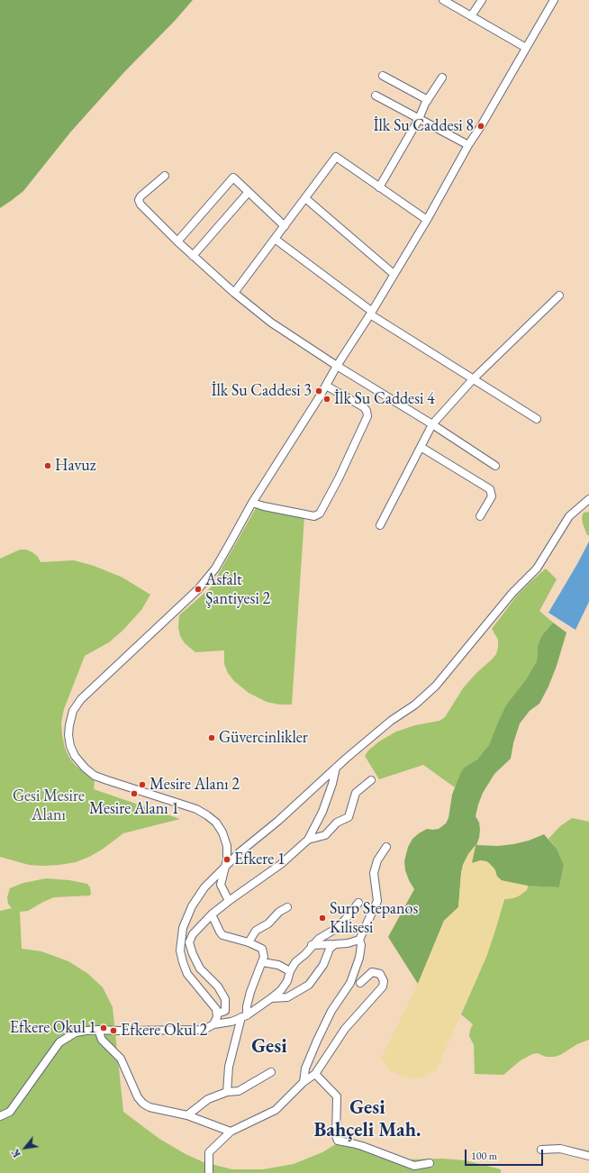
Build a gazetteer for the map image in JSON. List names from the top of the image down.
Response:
{
  "districts": ["Gesi", "Gesi Bahçeli Mah."],
  "parks": ["Gesi Mesire Alanı"],
  "places": [
    "İlk Su Caddesi 8",
    "İlk Su Caddesi 3",
    "İlk Su Caddesi 4",
    "Havuz",
    "Asfalt Şantiyesi 2",
    "Güvercinlikler",
    "Mesire Alanı 2",
    "Mesire Alanı 1",
    "Efkere 1",
    "Surp Stepanos Kilisesi",
    "Efkere Okul 1",
    "Efkere Okul 2"
  ],
  "scale_bar": "100 m",
  "north": "bottom left"
}
